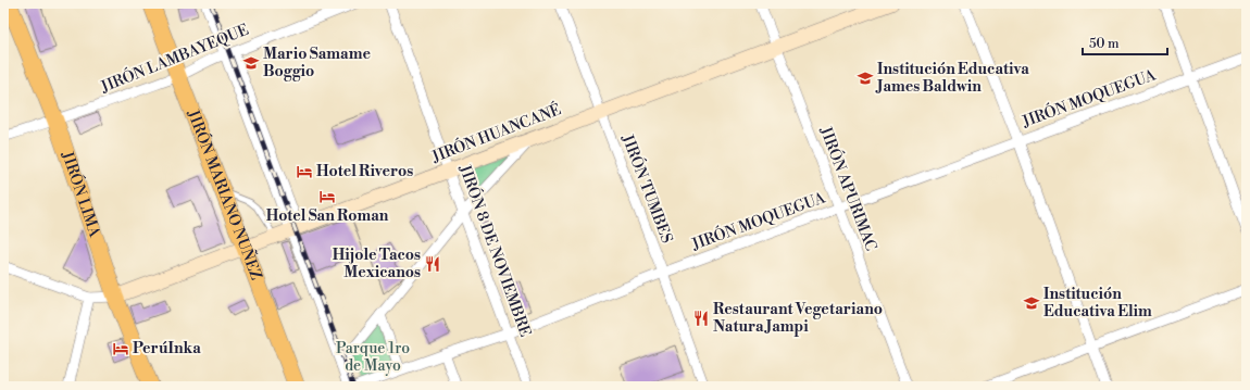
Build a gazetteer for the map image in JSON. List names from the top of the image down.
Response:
{
  "streets": {
    "main road": ["JIRÓN LIMA", "JIRÓN MARIANO NUÑEZ"],
    "street": [
      "JIRÓN LAMBAYEQUE",
      "JIRÓN MOQUEGUA",
      "JIRÓN HUANCANÉ",
      "JIRÓN TUMBES",
      "JIRÓN APURIMAC",
      "JIRÓN 8 DE NOVIEMBRE"
    ]
  },
  "crossings": [
    ["JIRÓN LAMBAYEQUE", "JIRÓN LIMA"],
    ["JIRÓN LAMBAYEQUE", "JIRÓN MARIANO NUÑEZ"],
    ["JIRÓN MOQUEGUA", "JIRÓN TUMBES"],
    ["JIRÓN MOQUEGUA", "JIRÓN APURIMAC"],
    ["JIRÓN MOQUEGUA", "JIRÓN 8 DE NOVIEMBRE"],
    ["JIRÓN HUANCANÉ", "JIRÓN TUMBES"],
    ["JIRÓN HUANCANÉ", "JIRÓN APURIMAC"],
    ["JIRÓN HUANCANÉ", "JIRÓN LIMA"],
    ["JIRÓN HUANCANÉ", "JIRÓN MARIANO NUÑEZ"],
    ["JIRÓN HUANCANÉ", "JIRÓN 8 DE NOVIEMBRE"]
  ],
  "parks": ["Parque 1ro de Mayo"],
  "places": {
    "school or university": ["Mario Samame Boggio", "Institución Educativa James Baldwin", "Institución Educativa Elim"],
    "hotel": ["Hotel Riveros", "Hotel San Roman", "PerúInka"],
    "restaurant": ["Hijole Tacos Mexicanos", "Restaurant Vegetariano Natura Jampi"]
  },
  "scale_bar": "50 m"
}
